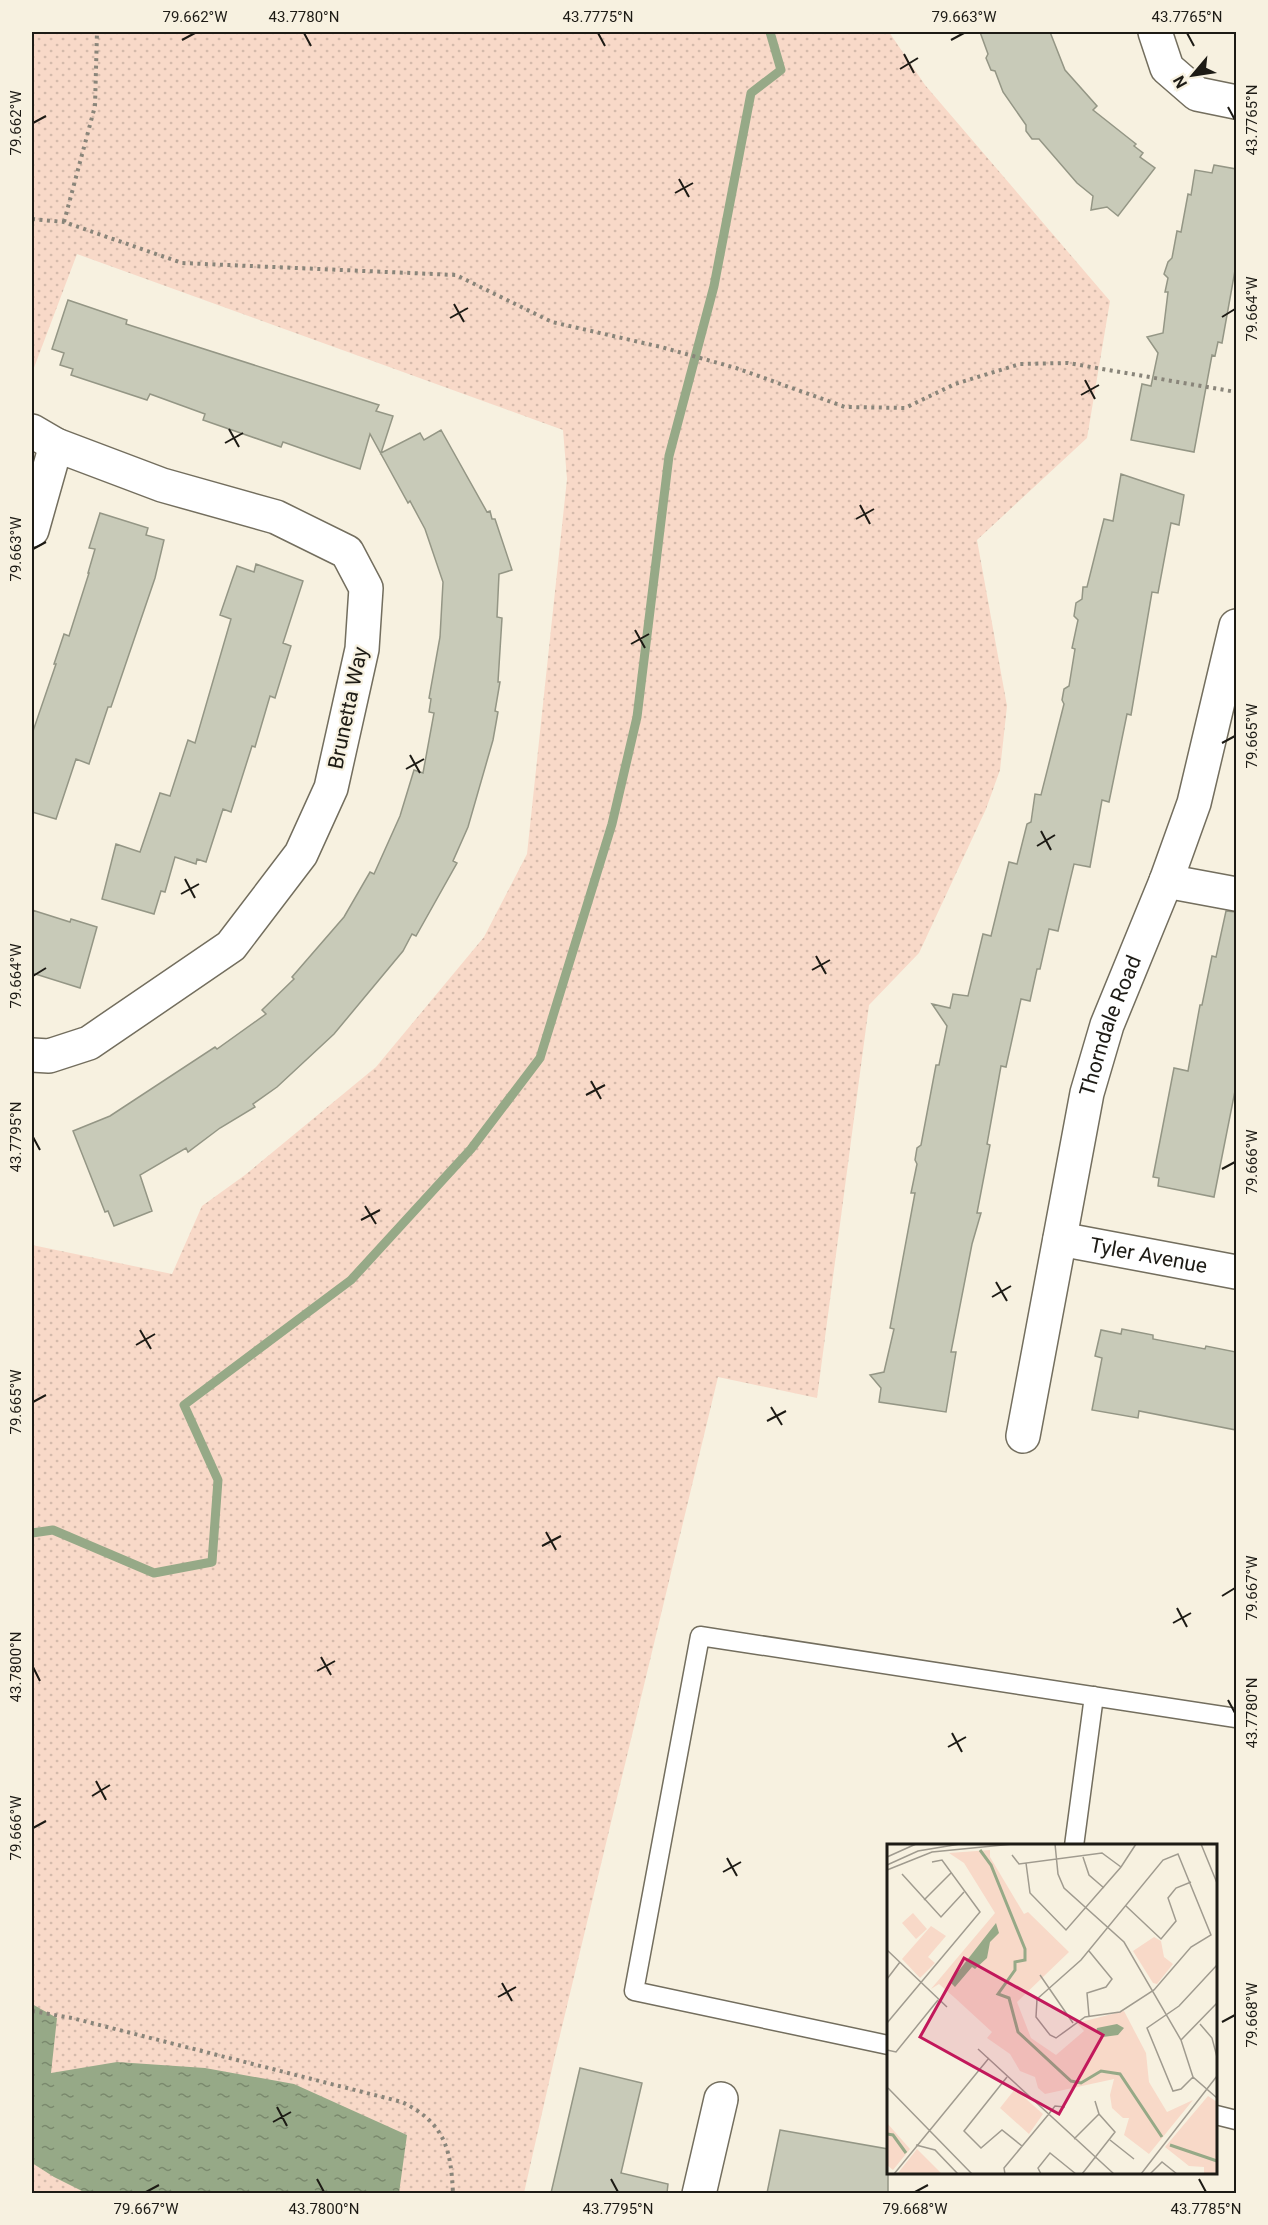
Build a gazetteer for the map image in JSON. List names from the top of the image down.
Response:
{
  "streets": {
    "street": ["Brunetta Way", "Thorndale Road", "Tyler Avenue"]
  },
  "crossings": [
    ["Thorndale Road", "Tyler Avenue"]
  ],
  "north": "bottom left",
  "coordinates": [
    "79.662°W",
    "43.7780°N",
    "43.7775°N",
    "79.663°W",
    "43.7765°N",
    "79.664°W",
    "79.665°W",
    "43.7795°N",
    "79.666°W",
    "79.667°W",
    "43.7800°N",
    "79.668°W",
    "43.7785°N"
  ]
}
